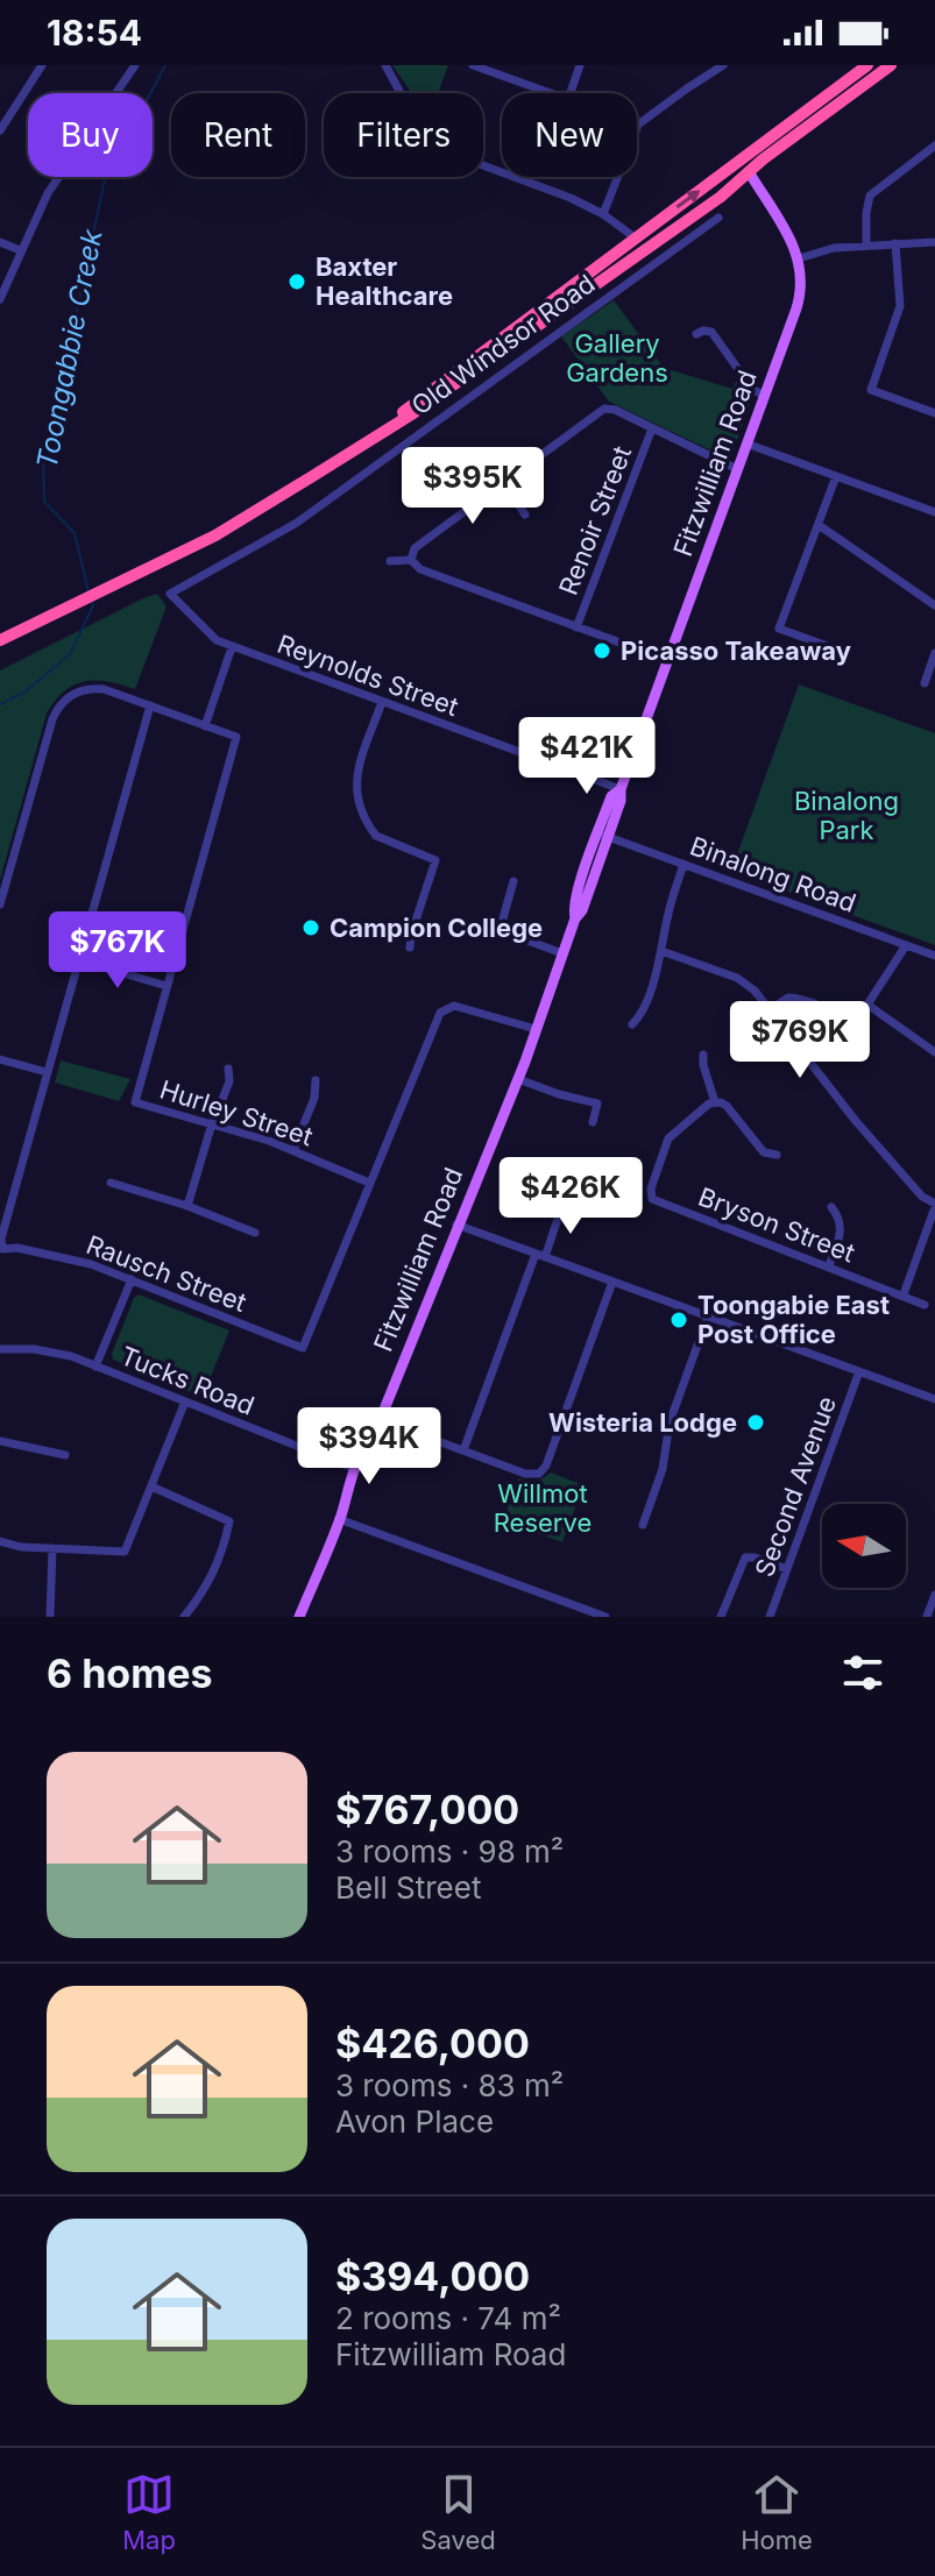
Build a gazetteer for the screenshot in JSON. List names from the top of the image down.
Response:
{
  "streets": {
    "highway": ["Old Windsor Road", "Fitzwilliam Road"],
    "street": [
      "Renoir Street",
      "Reynolds Street",
      "Binalong Road",
      "Hurley Street",
      "Bryson Street",
      "Rausch Street",
      "Tucks Road",
      "Second Avenue"
    ]
  },
  "crossings": [
    ["Old Windsor Road", "Fitzwilliam Road"],
    ["Old Windsor Road", "Reynolds Street"],
    ["Fitzwilliam Road", "Reynolds Street"],
    ["Fitzwilliam Road", "Binalong Road"],
    ["Fitzwilliam Road", "Rausch Street"],
    ["Fitzwilliam Road", "Tucks Road"],
    ["Hurley Street", "Rausch Street"]
  ],
  "water": ["Toongabbie Creek"],
  "parks": ["Gallery Gardens", "Binalong Park", "Willmot Reserve"],
  "places": [
    "Baxter Healthcare",
    "Picasso Takeaway",
    "Campion College",
    "Toongabie East Post Office",
    "Wisteria Lodge"
  ],
  "north": "left",
  "page": {
    "status": "18:54",
    "chip": [
      "Buy",
      "Rent",
      "Filters",
      "New"
    ],
    "price": [
      "$395K",
      "$421K",
      "$767K",
      "$769K",
      "$426K",
      "$394K"
    ],
    "heading": "6 homes",
    "list": [
      {
        "name": "$767,000",
        "note": "3 rooms · 98 m² · Bell Street"
      },
      {
        "name": "$426,000",
        "note": "3 rooms · 83 m² · Avon Place"
      },
      {
        "name": "$394,000",
        "note": "2 rooms · 74 m² · Fitzwilliam Road"
      }
    ],
    "tabs": ["Map", "Saved", "Home"]
  }
}
